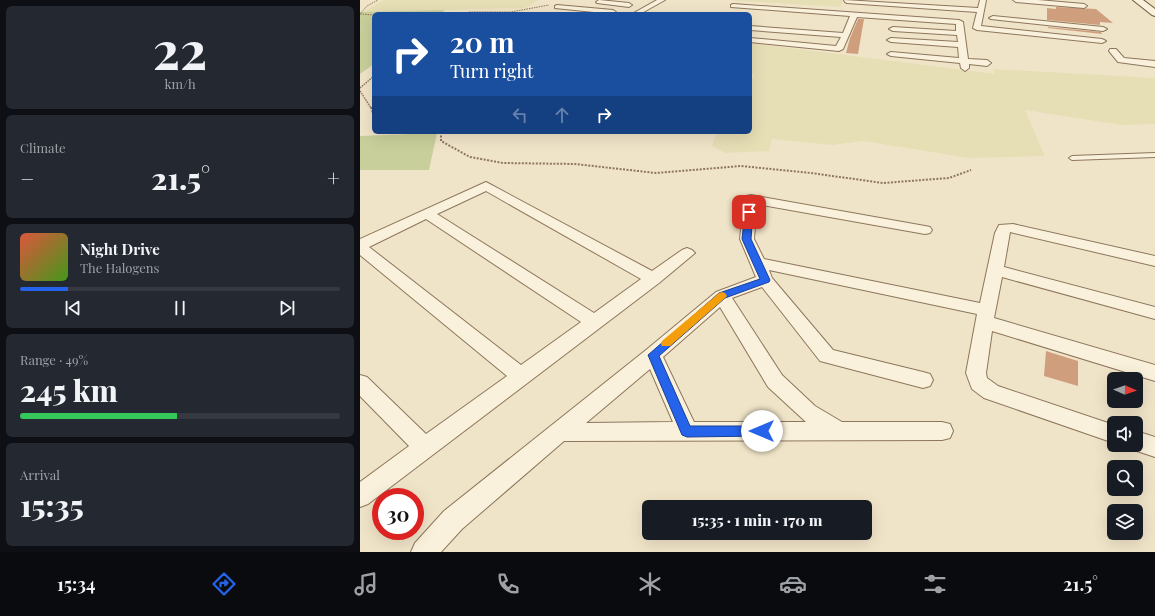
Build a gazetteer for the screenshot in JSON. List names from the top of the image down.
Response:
{
  "north": "right",
  "page": {
    "tile": [
      ["22", "km/h"],
      "Climate",
      ["Range · 49%", "245 km"],
      ["Arrival", "15:35"]
    ],
    "turn": ["20 m", "Turn right"],
    "heat": ["−", "21.5°", "+"],
    "song": ["Night Drive", "The Halogens"],
    "limit": "30",
    "trip": "15:35 · 1 min · 170 m",
    "tabs": ["15:34", "21.5°"]
  }
}
